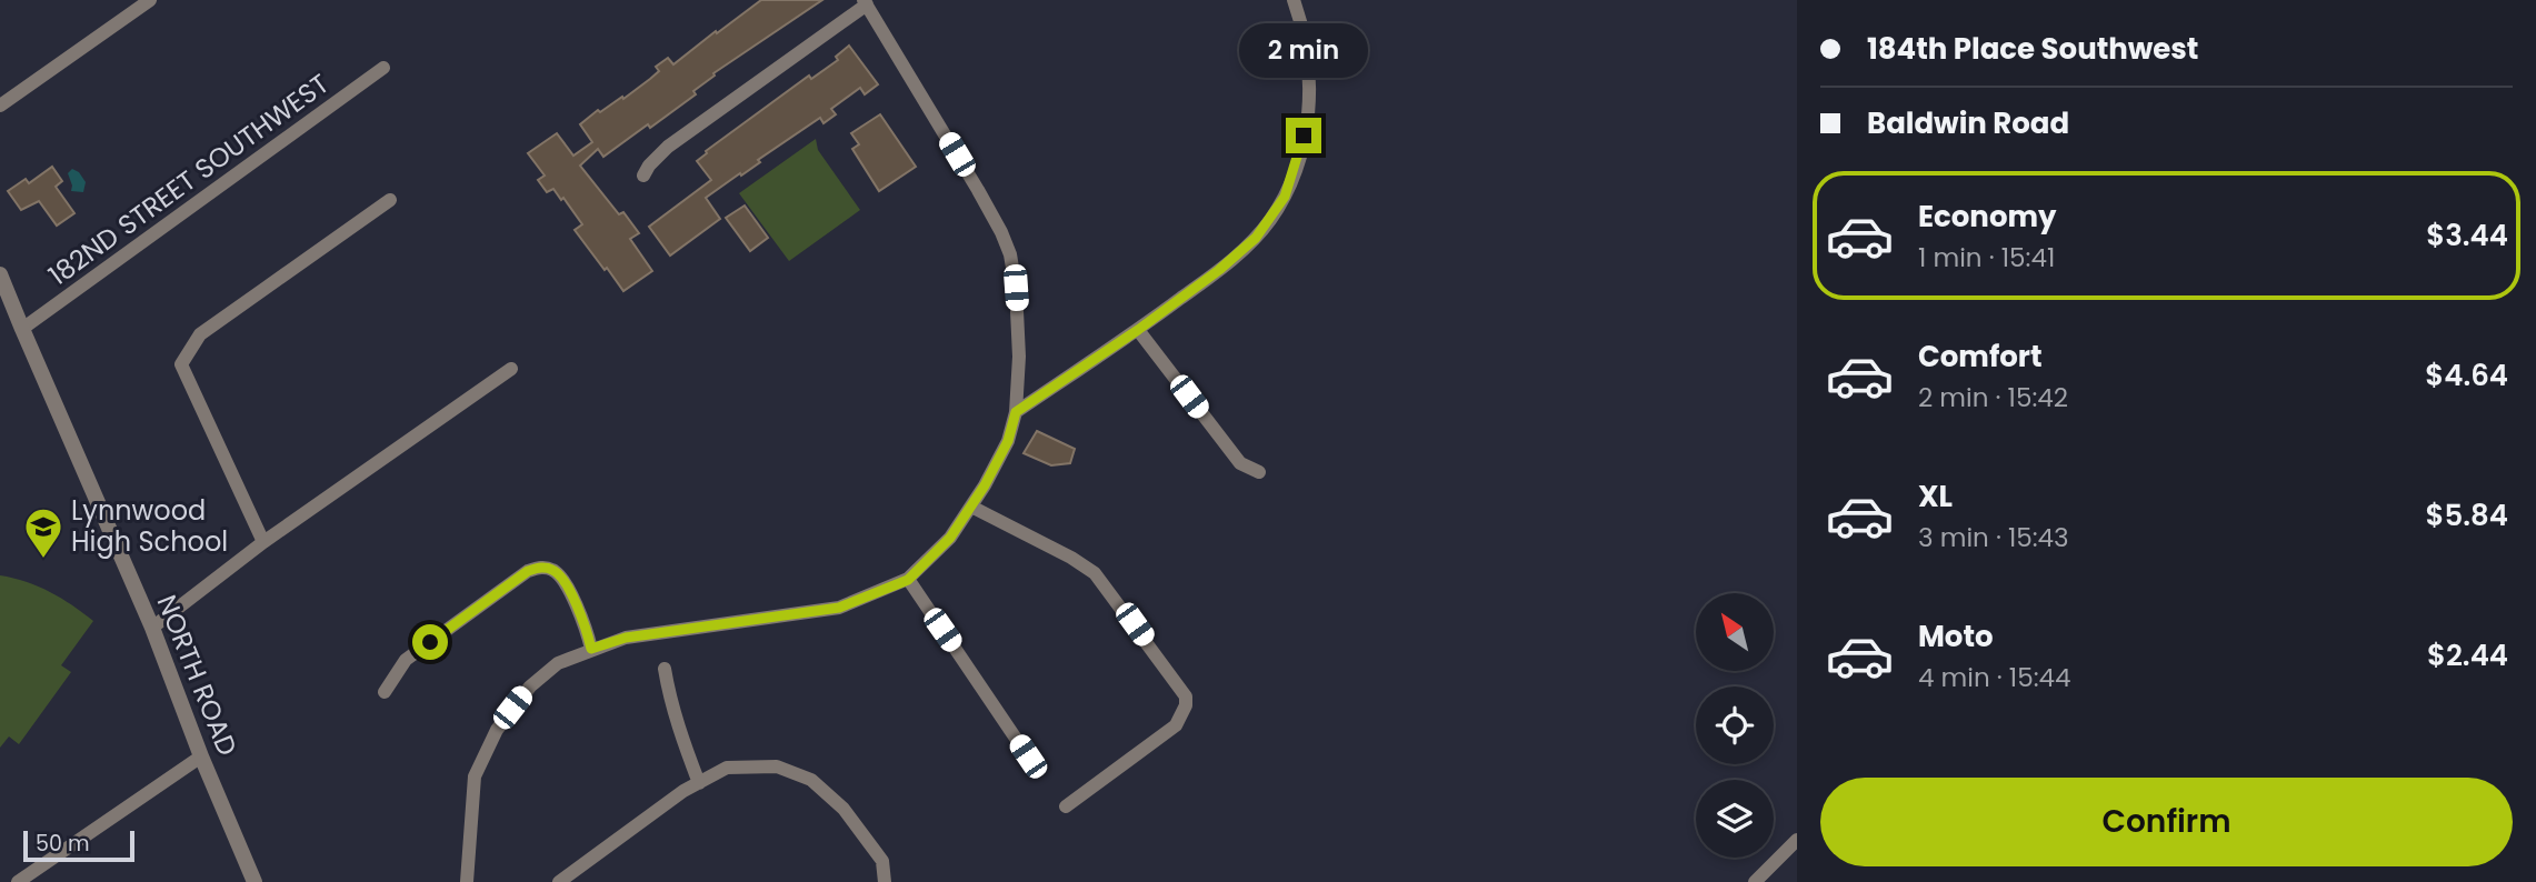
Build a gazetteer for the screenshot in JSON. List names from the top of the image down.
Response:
{
  "streets": {
    "street": ["182ND STREET SOUTHWEST", "NORTH ROAD"]
  },
  "crossings": [
    ["182ND STREET SOUTHWEST", "NORTH ROAD"]
  ],
  "places": {
    "school or university": ["Lynnwood High School"]
  },
  "scale_bar": "50 m",
  "north": "top left",
  "page": {
    "banner": ["184th Place Southwest", "Baldwin Road"],
    "bubble": "2 min",
    "list": [
      {
        "name": "Economy",
        "note": "1 min · 15:41",
        "value": "$3.44"
      },
      {
        "name": "Comfort",
        "note": "2 min · 15:42",
        "value": "$4.64"
      },
      {
        "name": "XL",
        "note": "3 min · 15:43",
        "value": "$5.84"
      },
      {
        "name": "Moto",
        "note": "4 min · 15:44",
        "value": "$2.44"
      }
    ],
    "buttons": "Confirm",
    "scale": "50 m"
  }
}
